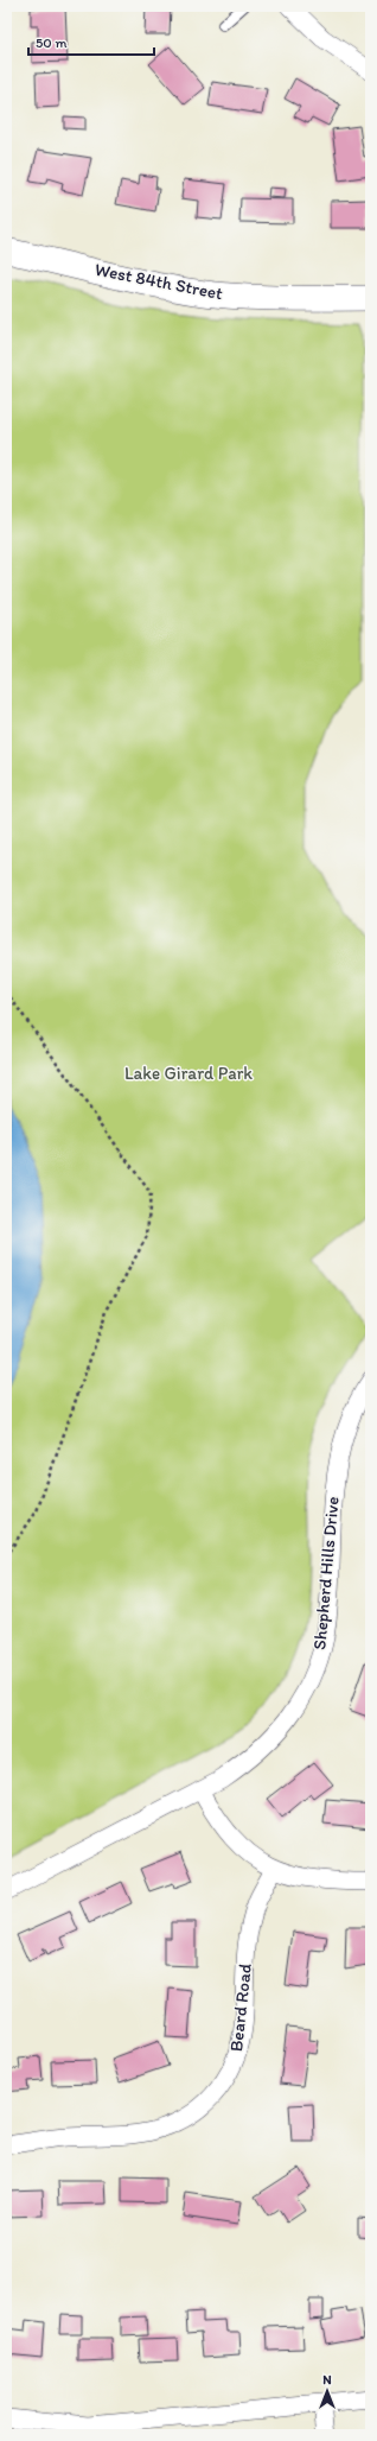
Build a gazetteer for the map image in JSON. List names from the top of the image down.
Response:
{
  "streets": {
    "street": ["West 84th Street", "Shepherd Hills Drive", "Beard Road"]
  },
  "parks": ["Lake Girard Park"],
  "scale_bar": "50 m",
  "north": "top"
}
